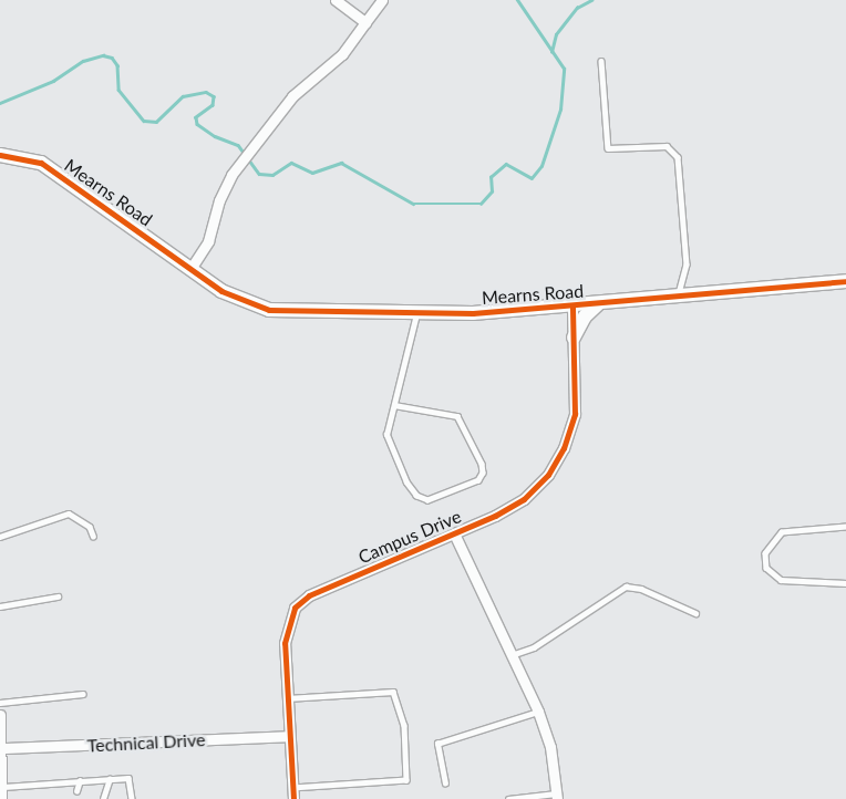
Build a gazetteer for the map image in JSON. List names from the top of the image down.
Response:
{
  "streets": {
    "street": ["Mearns Road", "Campus Drive", "Technical Drive"]
  },
  "crossings": [
    ["Mearns Road", "Campus Drive"],
    ["Campus Drive", "Technical Drive"]
  ]
}
